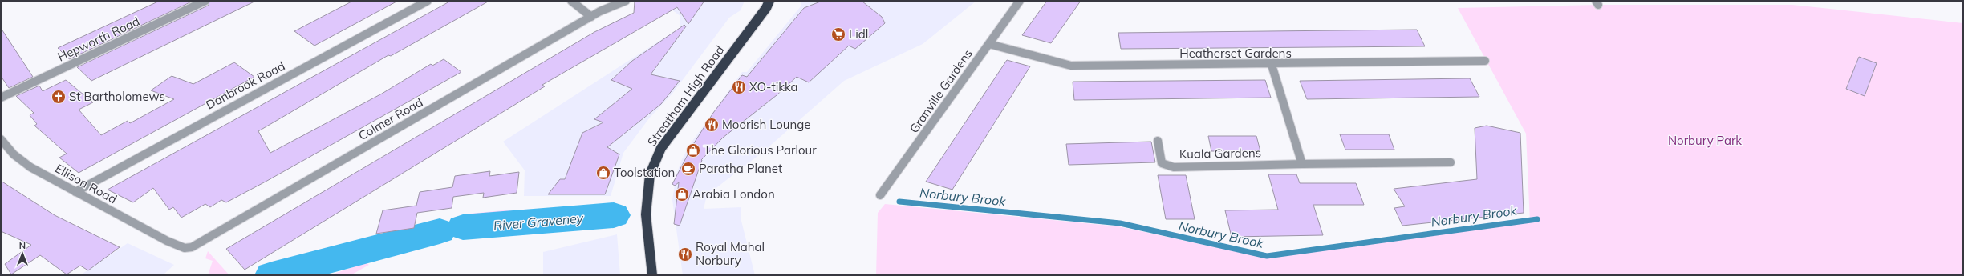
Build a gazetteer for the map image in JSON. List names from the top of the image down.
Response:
{
  "streets": {
    "highway": ["Streatham High Road"],
    "street": [
      "Hepworth Road",
      "Heatherset Gardens",
      "Danbrook Road",
      "Granville Gardens",
      "Colmer Road",
      "Kuala Gardens",
      "Ellison Road"
    ]
  },
  "crossings": [
    ["Heatherset Gardens", "Granville Gardens"],
    ["Danbrook Road", "Ellison Road"],
    ["Colmer Road", "Ellison Road"]
  ],
  "water": ["Norbury Brook", "River Graveney"],
  "parks": ["Norbury Park"],
  "places": {
    "supermarket": ["Lidl"],
    "restaurant": ["XO-tikka", "Moorish Lounge", "Royal Mahal Norbury"],
    "church": ["St Bartholomews"],
    "shop": ["The Glorious Parlour", "Toolstation", "Arabia London"],
    "cafe": ["Paratha Planet"]
  },
  "north": "top"
}
